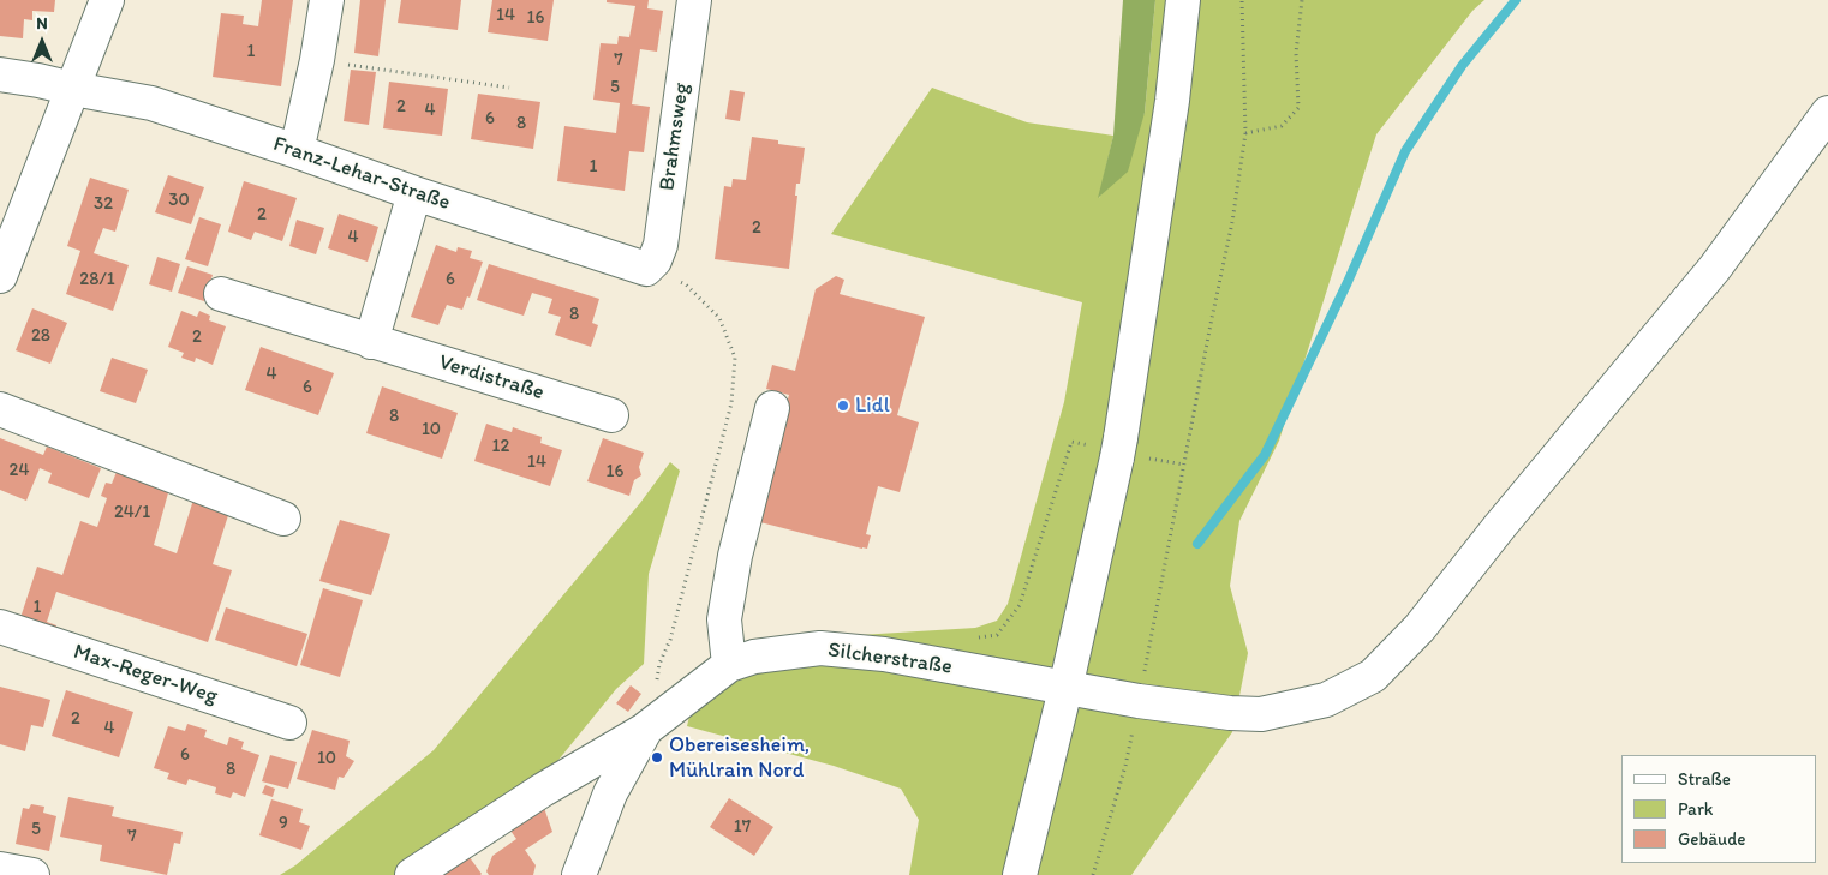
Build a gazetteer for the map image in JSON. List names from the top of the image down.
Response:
{
  "streets": {
    "street": [
      "Brahmsweg",
      "Franz-Lehar-Straße",
      "Verdistraße",
      "Silcherstraße",
      "Max-Reger-Weg"
    ]
  },
  "crossings": [
    ["Brahmsweg", "Franz-Lehar-Straße"]
  ],
  "places": ["Lidl", "Obereisesheim, Mühlrain Nord"],
  "house_numbers": [
    "14",
    "16",
    "1",
    "7",
    "5",
    "2",
    "4",
    "6",
    "8",
    "1",
    "30",
    "32",
    "2",
    "2",
    "4",
    "28/1",
    "6",
    "8",
    "28",
    "2",
    "4",
    "6",
    "8",
    "10",
    "12",
    "14",
    "24",
    "16",
    "24/1",
    "1",
    "2",
    "4",
    "6",
    "10",
    "8",
    "9",
    "17",
    "5",
    "7"
  ],
  "legend": ["Straße", "Park", "Gebäude"],
  "north": "top"
}
